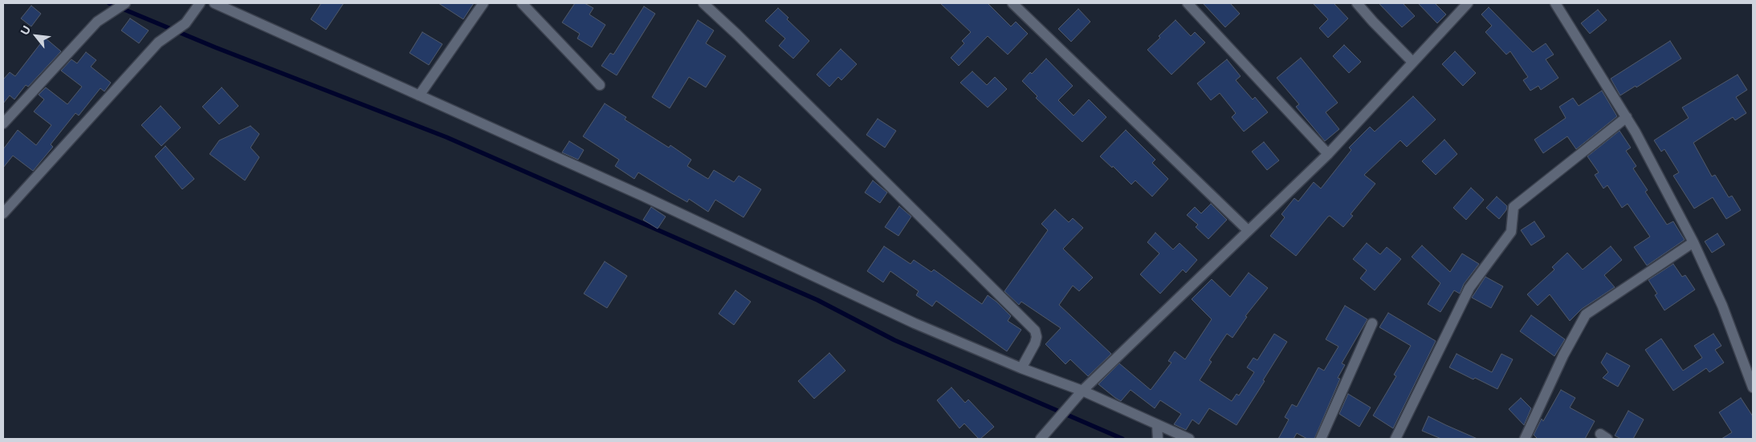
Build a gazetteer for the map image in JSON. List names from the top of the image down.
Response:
{
  "north": "top left"
}
